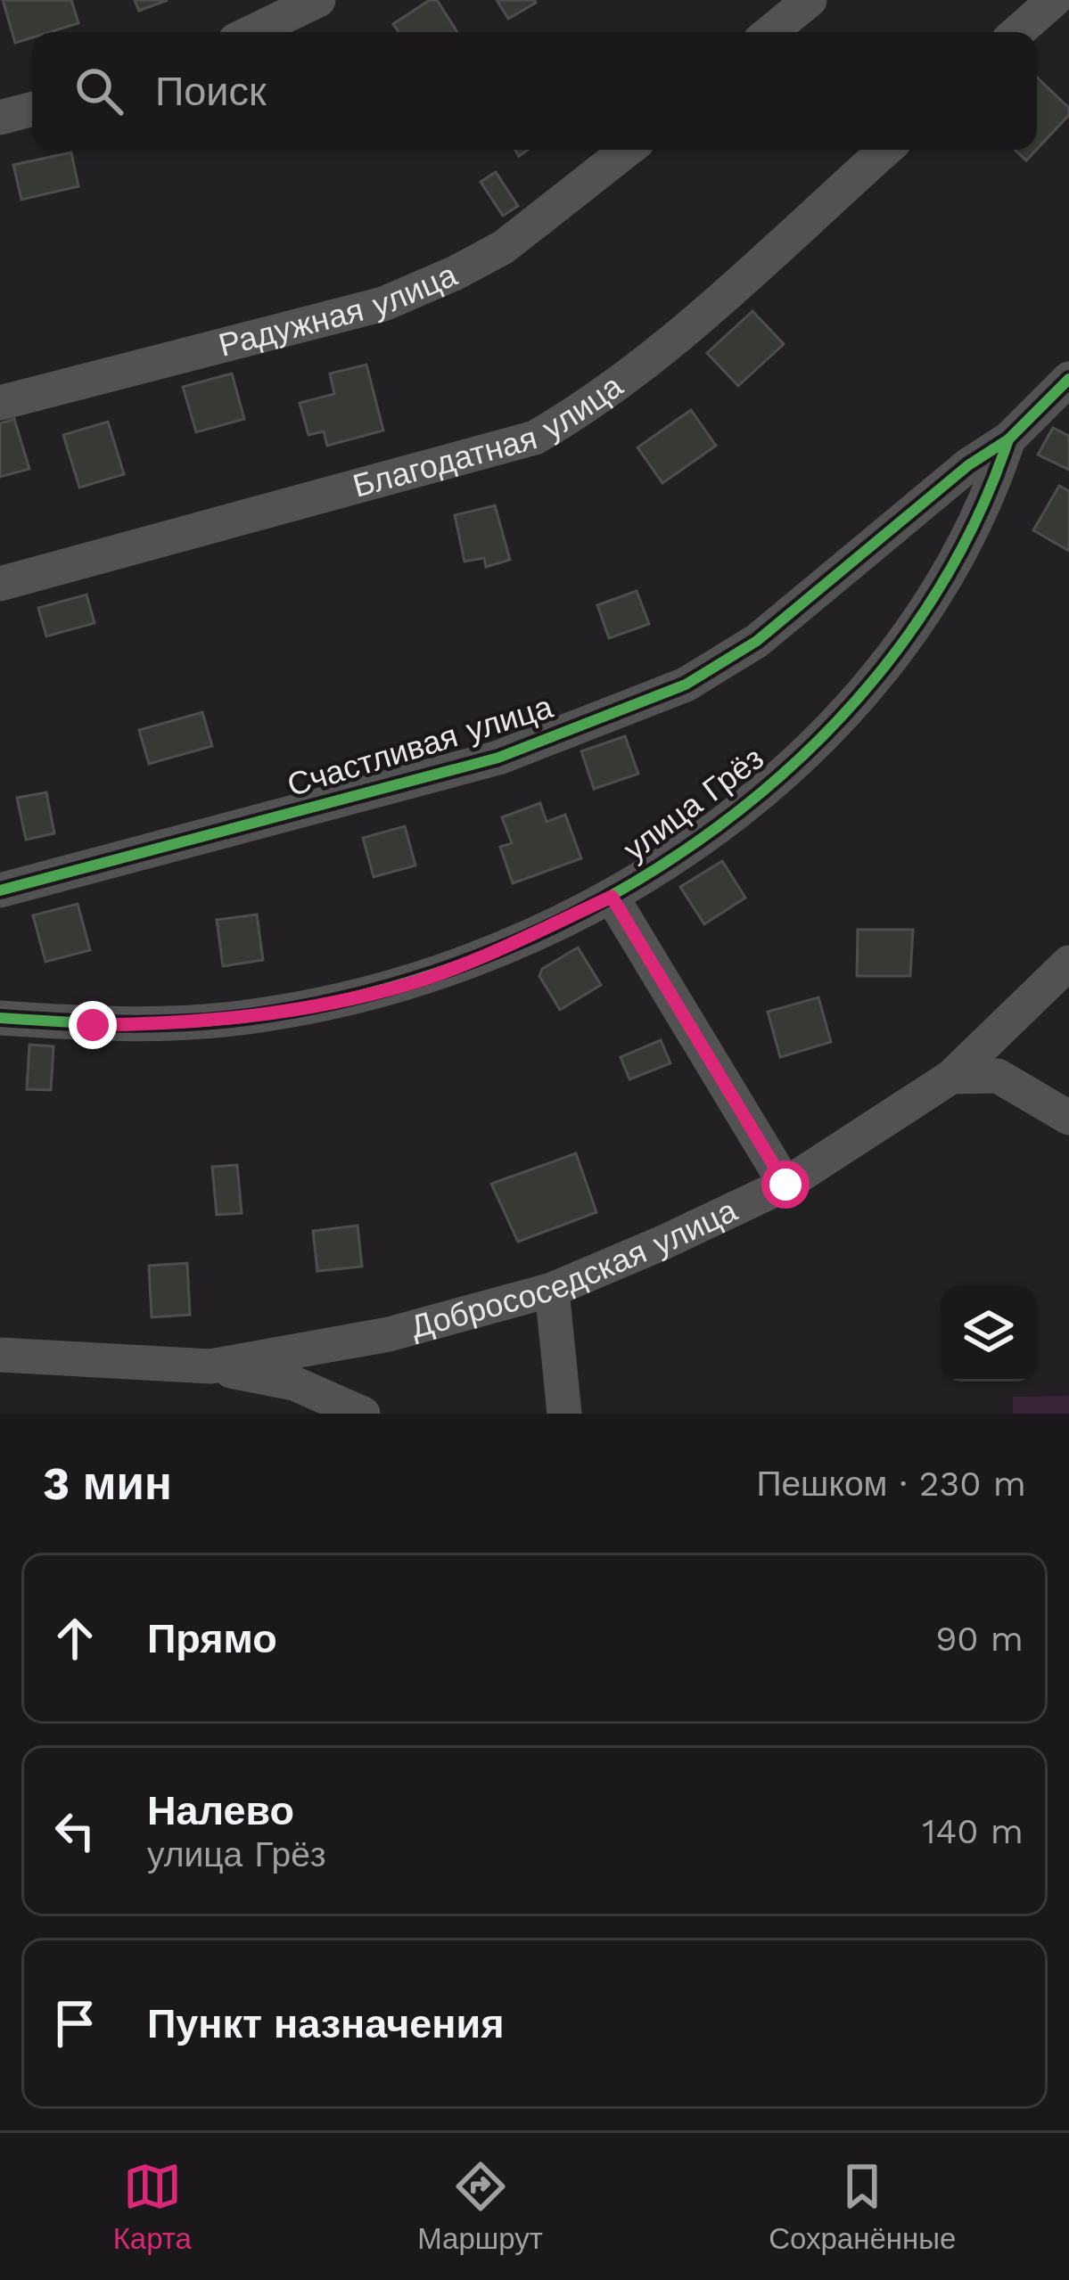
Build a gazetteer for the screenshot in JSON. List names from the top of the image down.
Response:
{
  "streets": {
    "street": [
      "Радужная улица",
      "Благодатная улица",
      "Счастливая улица",
      "улица Грёз",
      "Добрососедская улица"
    ]
  },
  "crossings": [
    ["Счастливая улица", "улица Грёз"]
  ],
  "page": {
    "search": "Поиск",
    "heading": ["3 мин", "Пешком · 230 m"],
    "list": [
      ["Прямо", "90 m"],
      ["Налево", "улица Грёз", "140 m"],
      "Пункт назначения"
    ],
    "nav": ["Карта", "Маршрут", "Сохранённые"]
  }
}
